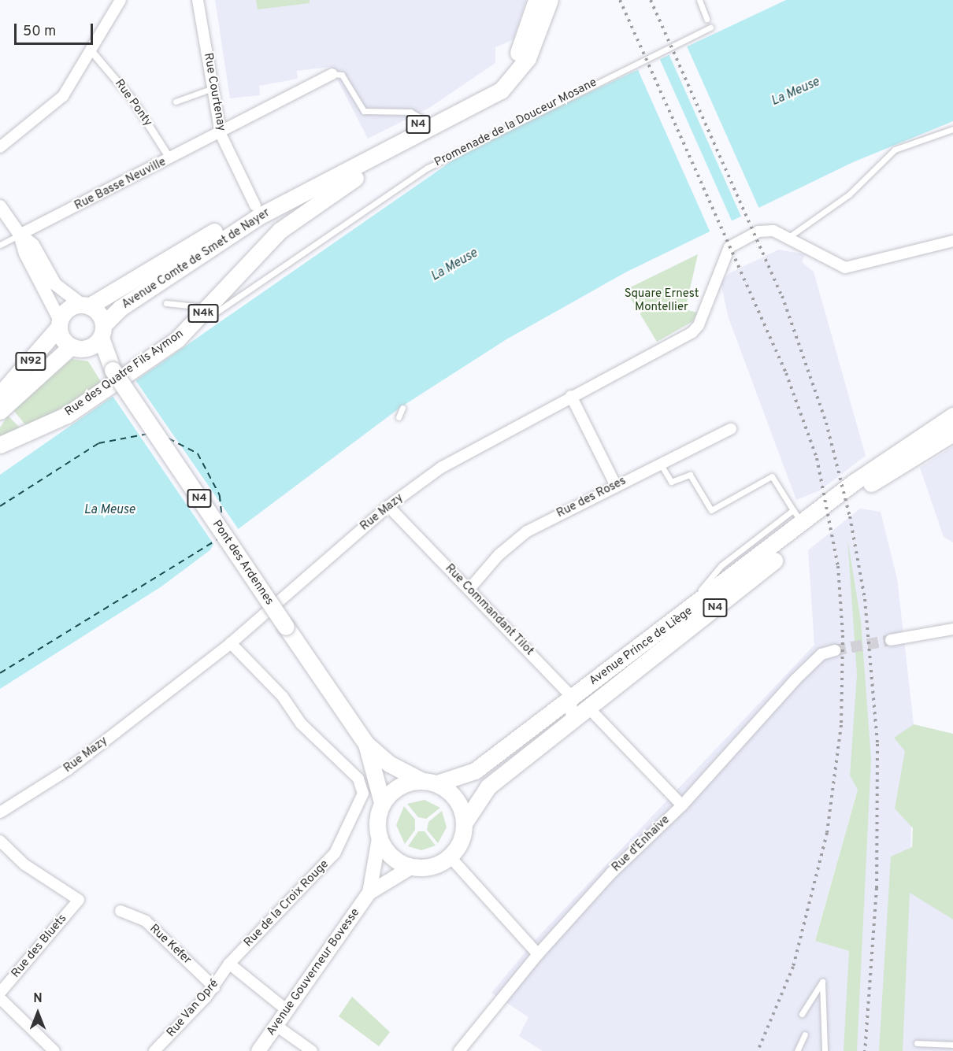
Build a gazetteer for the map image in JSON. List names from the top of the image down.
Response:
{
  "streets": {
    "main road": [
      "N4",
      "Avenue Comte de Smet de Nayer",
      "N4k",
      "N92",
      "Rue des Quatre Fils Aymon",
      "Pont des Ardennes",
      "Avenue Prince de Liège",
      "Avenue Gouverneur Bovesse"
    ],
    "street": [
      "Rue Courtenay",
      "Rue Ponty",
      "Rue Basse Neuville",
      "Rue des Roses",
      "Rue Mazy",
      "Rue Commandant Tilot",
      "Rue d'Enhaive",
      "Rue de la Croix Rouge",
      "Rue Kefer",
      "Rue des Bluets",
      "Rue Van Opré"
    ],
    "lane": ["Promenade de la Douceur Mosane"]
  },
  "crossings": [
    ["Rue Courtenay", "Rue Basse Neuville"],
    ["Rue Courtenay", "Avenue Comte de Smet de Nayer"],
    ["Rue Ponty", "Rue Basse Neuville"],
    ["Promenade de la Douceur Mosane", "Rue des Quatre Fils Aymon"],
    ["N4", "Avenue Comte de Smet de Nayer"],
    ["N4", "N92"],
    ["N4", "Pont des Ardennes"],
    ["N4", "Avenue Prince de Liège"],
    ["N4", "Avenue Gouverneur Bovesse"],
    ["Avenue Comte de Smet de Nayer", "N92"],
    ["Avenue Comte de Smet de Nayer", "Rue des Quatre Fils Aymon"],
    ["Rue des Roses", "Rue Commandant Tilot"],
    ["Rue Mazy", "Rue Commandant Tilot"],
    ["Rue Mazy", "Rue de la Croix Rouge"],
    ["Rue Commandant Tilot", "Avenue Prince de Liège"],
    ["Avenue Prince de Liège", "Avenue Gouverneur Bovesse"],
    ["Rue de la Croix Rouge", "Rue Van Opré"],
    ["Rue Kefer", "Rue Van Opré"]
  ],
  "water": ["La Meuse"],
  "parks": ["Square Ernest Montellier"],
  "scale_bar": "50 m",
  "north": "top"
}
